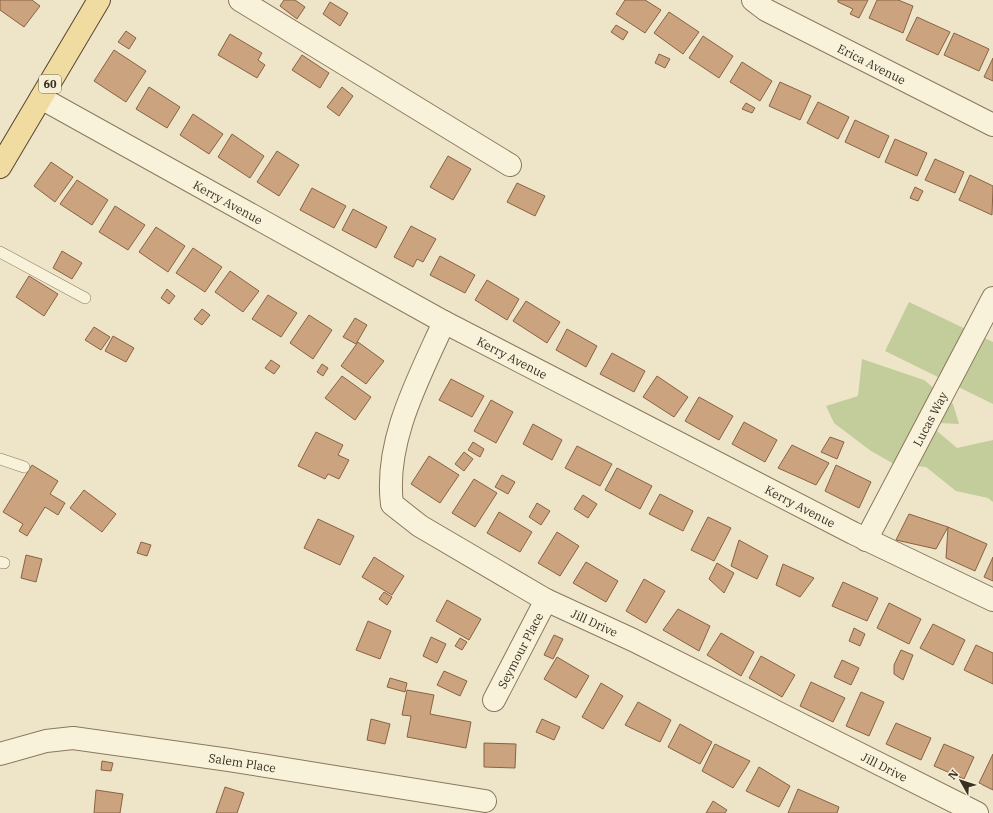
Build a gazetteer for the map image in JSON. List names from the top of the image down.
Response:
{
  "streets": {
    "main road": ["60"],
    "street": [
      "Erica Avenue",
      "Kerry Avenue",
      "Lucas Way",
      "Jill Drive",
      "Seymour Place",
      "Salem Place"
    ]
  },
  "crossings": [
    ["60", "Kerry Avenue"],
    ["Kerry Avenue", "Lucas Way"],
    ["Kerry Avenue", "Jill Drive"],
    ["Jill Drive", "Seymour Place"]
  ],
  "north": "top left"
}
